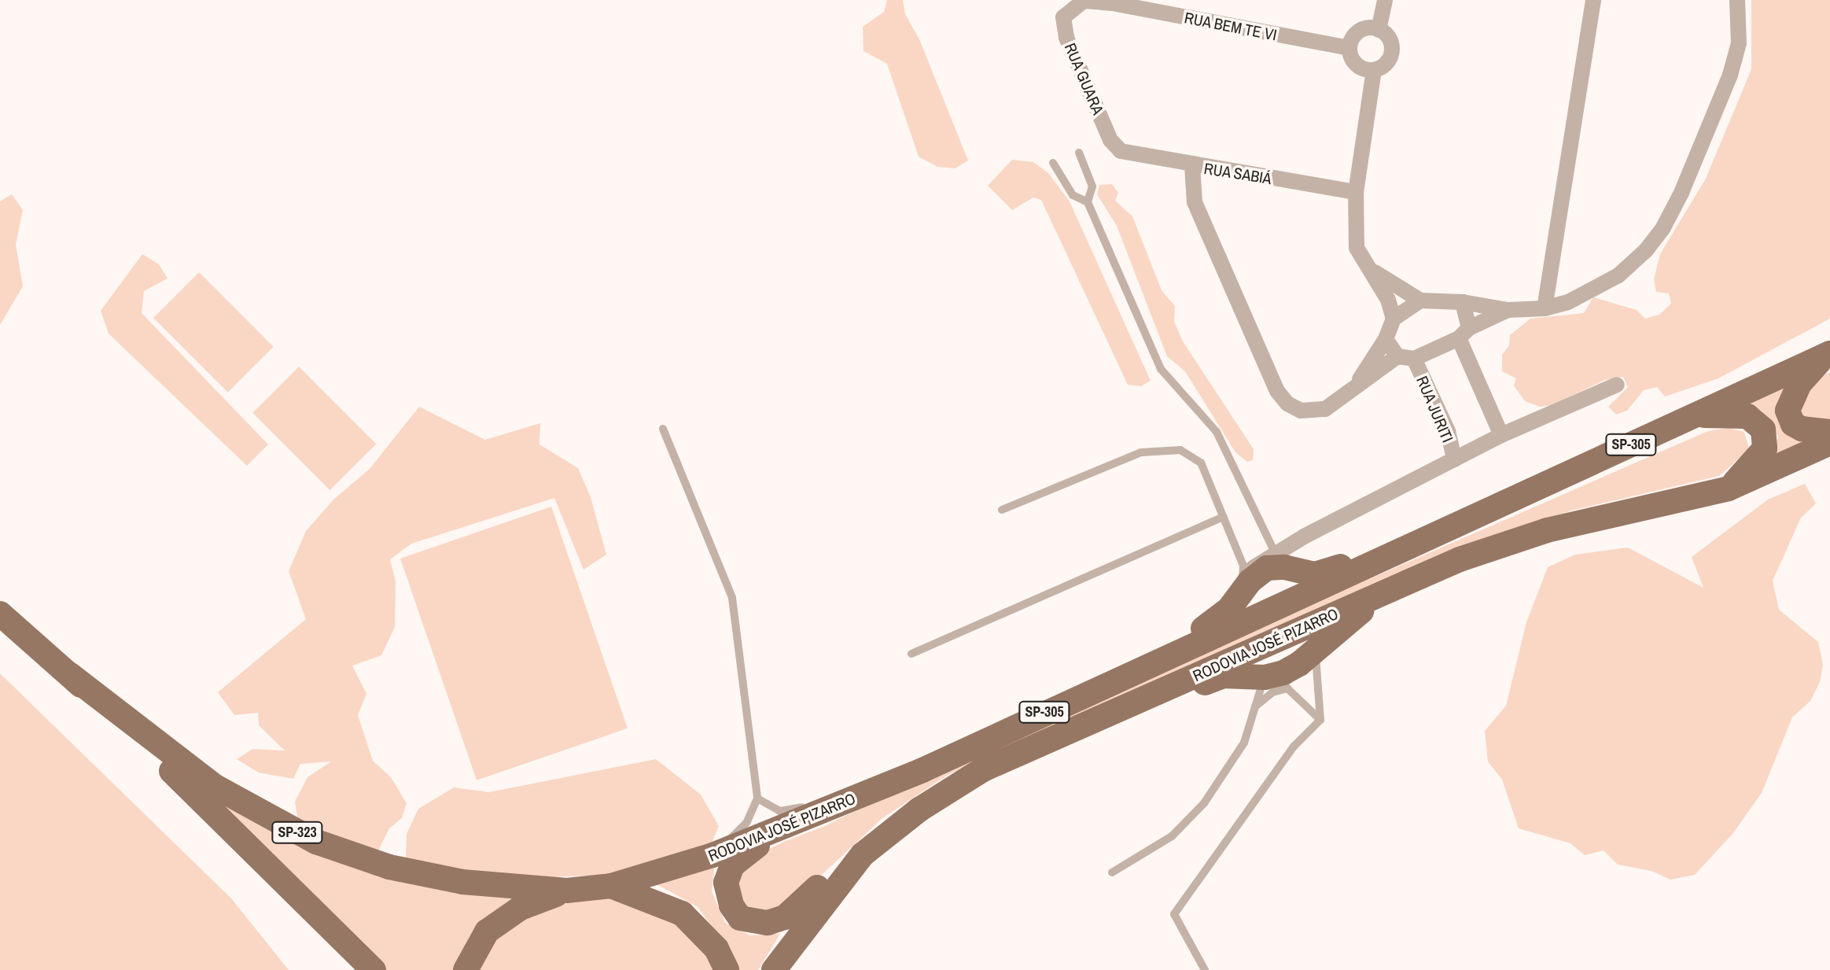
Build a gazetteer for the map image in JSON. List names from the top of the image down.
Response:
{
  "streets": {
    "main road": ["SP-305", "RODOVIA JOSÉ PIZARRO", "SP-323"],
    "street": [
      "RUA BEM TE VI",
      "RUA GUARA",
      "RUA SABIÁ",
      "RUA JURITI"
    ]
  },
  "crossings": [
    ["RUA BEM TE VI", "RUA GUARA"],
    ["RUA GUARA", "RUA SABIÁ"],
    ["RODOVIA JOSÉ PIZARRO", "SP-323"]
  ]
}
